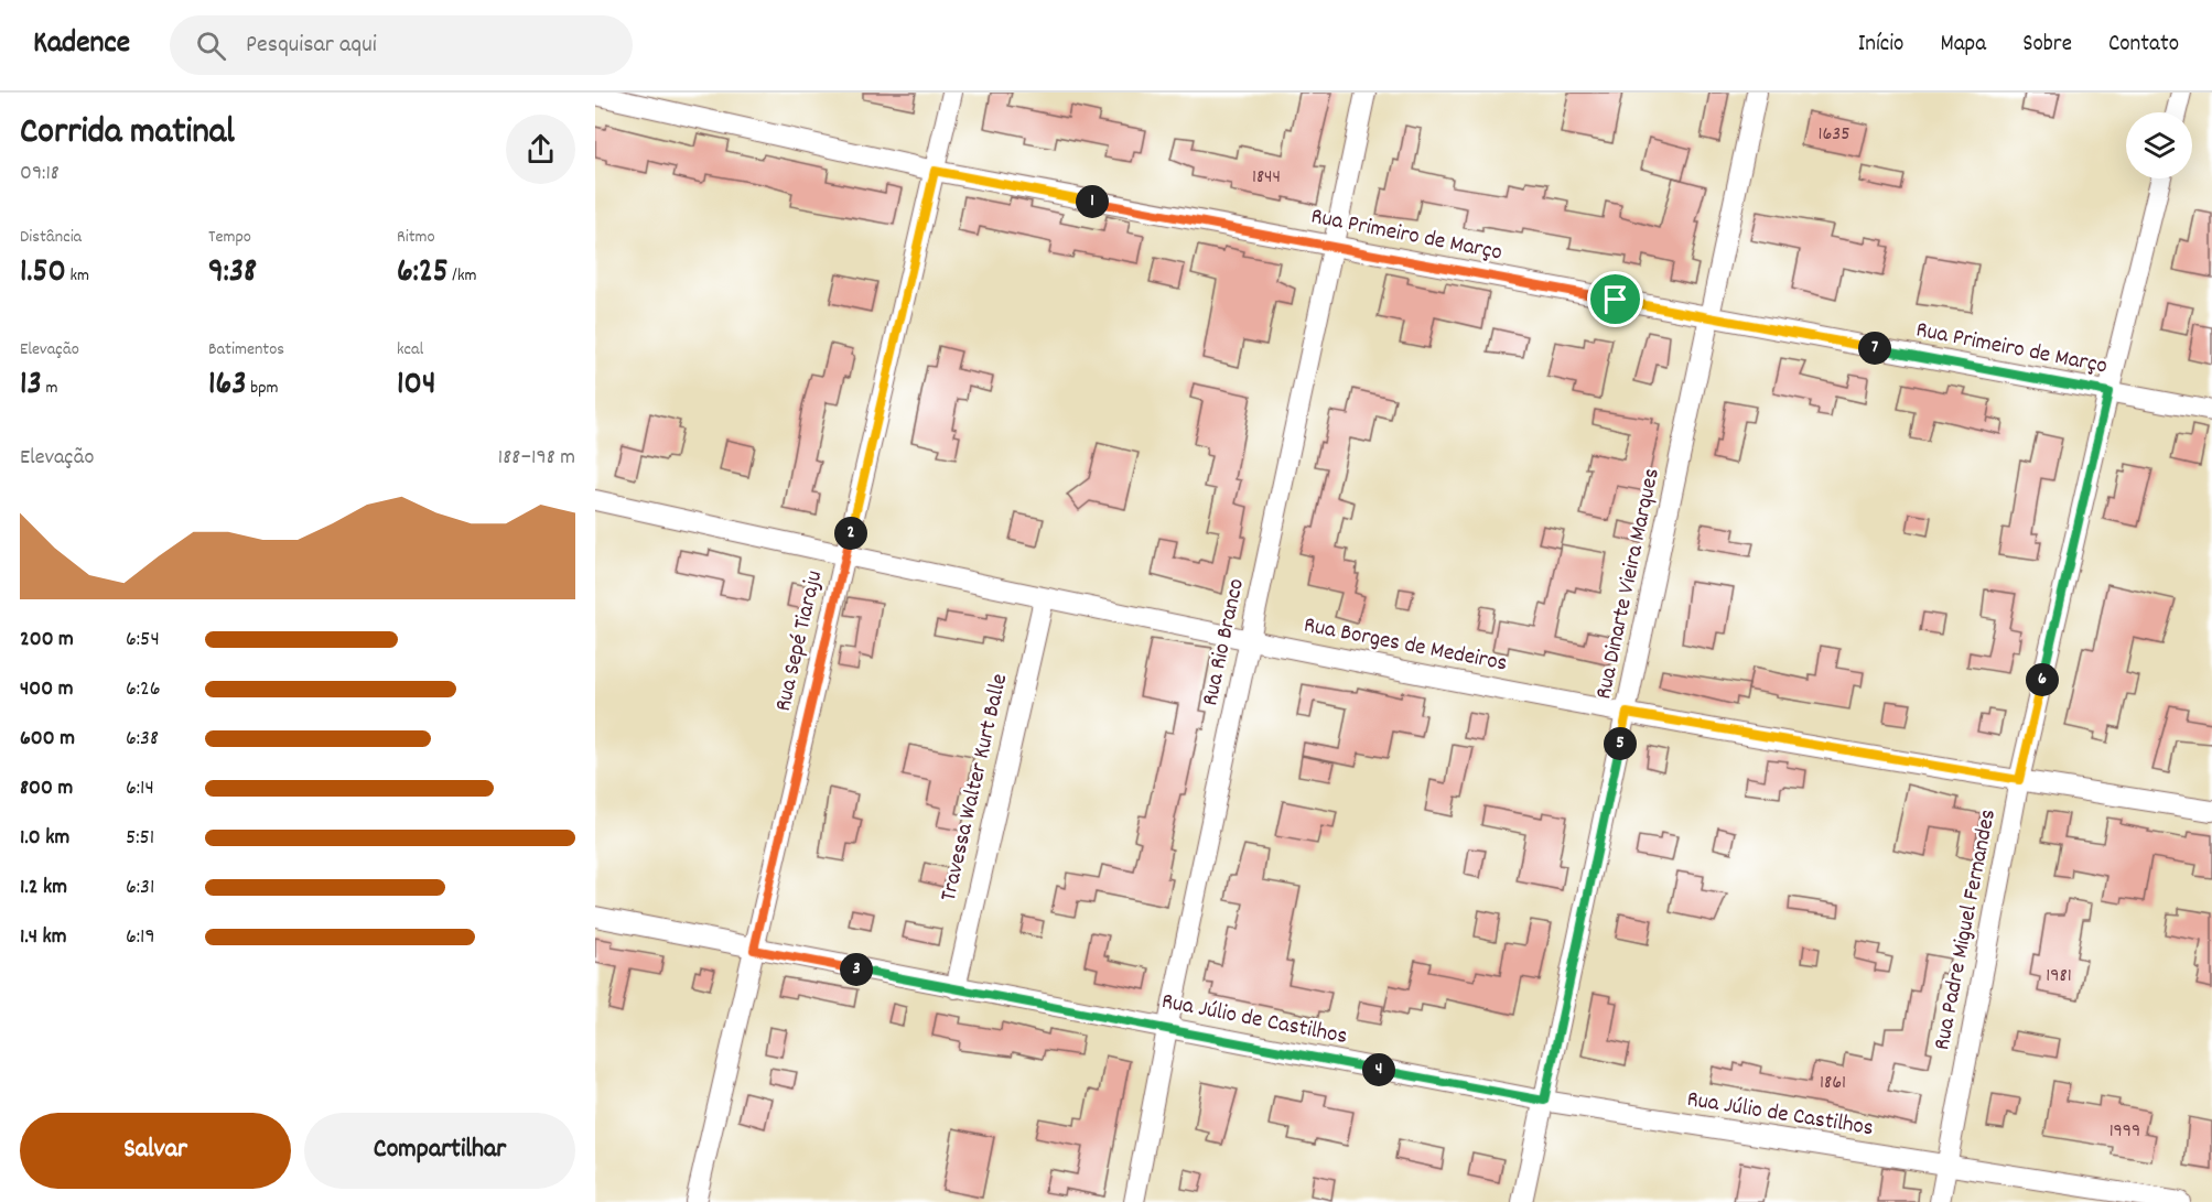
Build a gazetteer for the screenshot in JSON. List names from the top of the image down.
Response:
{
  "streets": {
    "street": [
      "Rua Primeiro de Março",
      "Rua Dinarte Vieira Marques",
      "Rua Sepé Tiaraju",
      "Rua Rio Branco",
      "Rua Borges de Medeiros",
      "Travessa Walter Kurt Balle",
      "Rua Padre Miguel Fernandes",
      "Rua Júlio de Castilhos"
    ]
  },
  "crossings": [
    ["Rua Primeiro de Março", "Rua Dinarte Vieira Marques"],
    ["Rua Primeiro de Março", "Rua Sepé Tiaraju"],
    ["Rua Primeiro de Março", "Rua Rio Branco"],
    ["Rua Primeiro de Março", "Rua Padre Miguel Fernandes"],
    ["Rua Dinarte Vieira Marques", "Rua Borges de Medeiros"],
    ["Rua Dinarte Vieira Marques", "Rua Júlio de Castilhos"],
    ["Rua Sepé Tiaraju", "Rua Borges de Medeiros"],
    ["Rua Sepé Tiaraju", "Rua Júlio de Castilhos"],
    ["Rua Rio Branco", "Rua Borges de Medeiros"],
    ["Rua Rio Branco", "Rua Júlio de Castilhos"],
    ["Rua Borges de Medeiros", "Travessa Walter Kurt Balle"],
    ["Rua Borges de Medeiros", "Rua Padre Miguel Fernandes"],
    ["Travessa Walter Kurt Balle", "Rua Júlio de Castilhos"],
    ["Rua Padre Miguel Fernandes", "Rua Júlio de Castilhos"]
  ],
  "house_numbers": [
    "1635",
    "1844",
    "1981",
    "1861",
    "1999"
  ],
  "page": {
    "header": "Kadence",
    "search": "Pesquisar aqui",
    "nav": [
      "Início",
      "Mapa",
      "Sobre",
      "Contato"
    ],
    "heading": ["Corrida matinal", "09:18"],
    "pins": [
      "1",
      "7",
      "2",
      "6",
      "5",
      "3",
      "4"
    ],
    "stats": [
      ["Distância", "1.50 km"],
      ["Tempo", "9:38"],
      ["Ritmo", "6:25 /km"],
      ["Elevação", "13 m"],
      ["Batimentos", "163 bpm"],
      ["kcal", "104"]
    ],
    "chart": ["Elevação", "188–198 m"],
    "list": [
      {
        "name": "200 m",
        "note": "6:54"
      },
      {
        "name": "400 m",
        "note": "6:26"
      },
      {
        "name": "600 m",
        "note": "6:38"
      },
      {
        "name": "800 m",
        "note": "6:14"
      },
      {
        "name": "1.0 km",
        "note": "5:51"
      },
      {
        "name": "1.2 km",
        "note": "6:31"
      },
      {
        "name": "1.4 km",
        "note": "6:19"
      }
    ],
    "buttons": ["Salvar", "Compartilhar"]
  }
}
